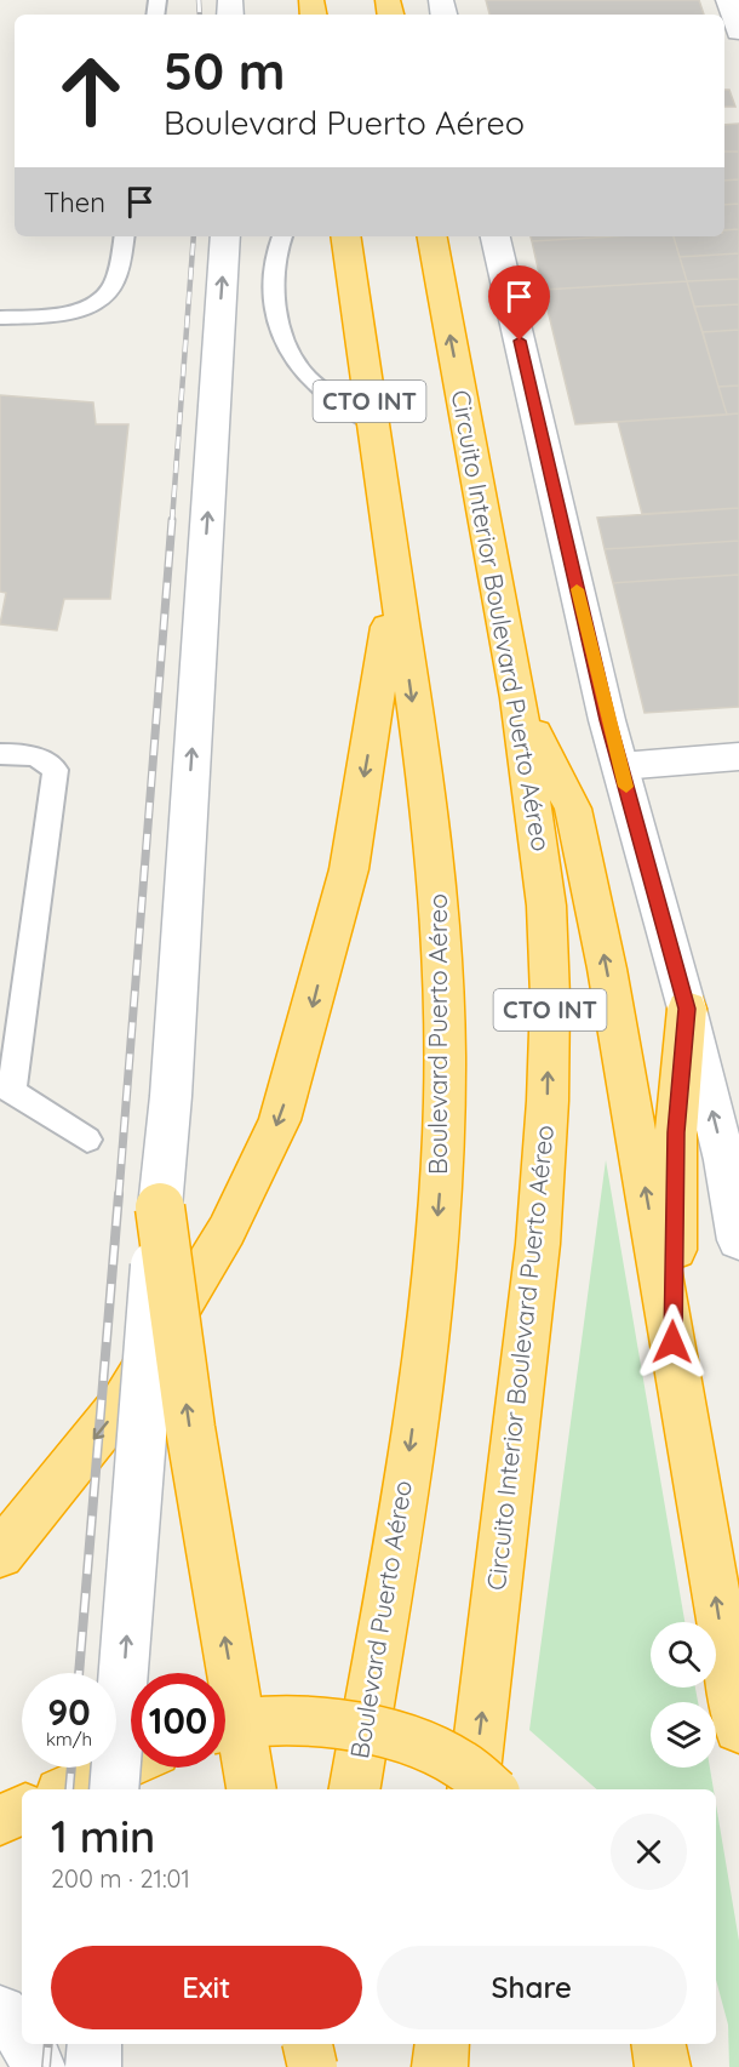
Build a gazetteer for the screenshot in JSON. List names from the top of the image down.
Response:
{
  "streets": {
    "highway": ["CTO INT", "Circuito Interior Boulevard Puerto Aéreo", "Boulevard Puerto Aéreo"]
  },
  "page": {
    "turn": ["50 m", "Boulevard Puerto Aéreo"],
    "then": "Then",
    "speed": "90 km/h",
    "limit": "100",
    "heading": ["1 min", "200 m · 21:01"],
    "buttons": ["Exit", "Share"]
  }
}
